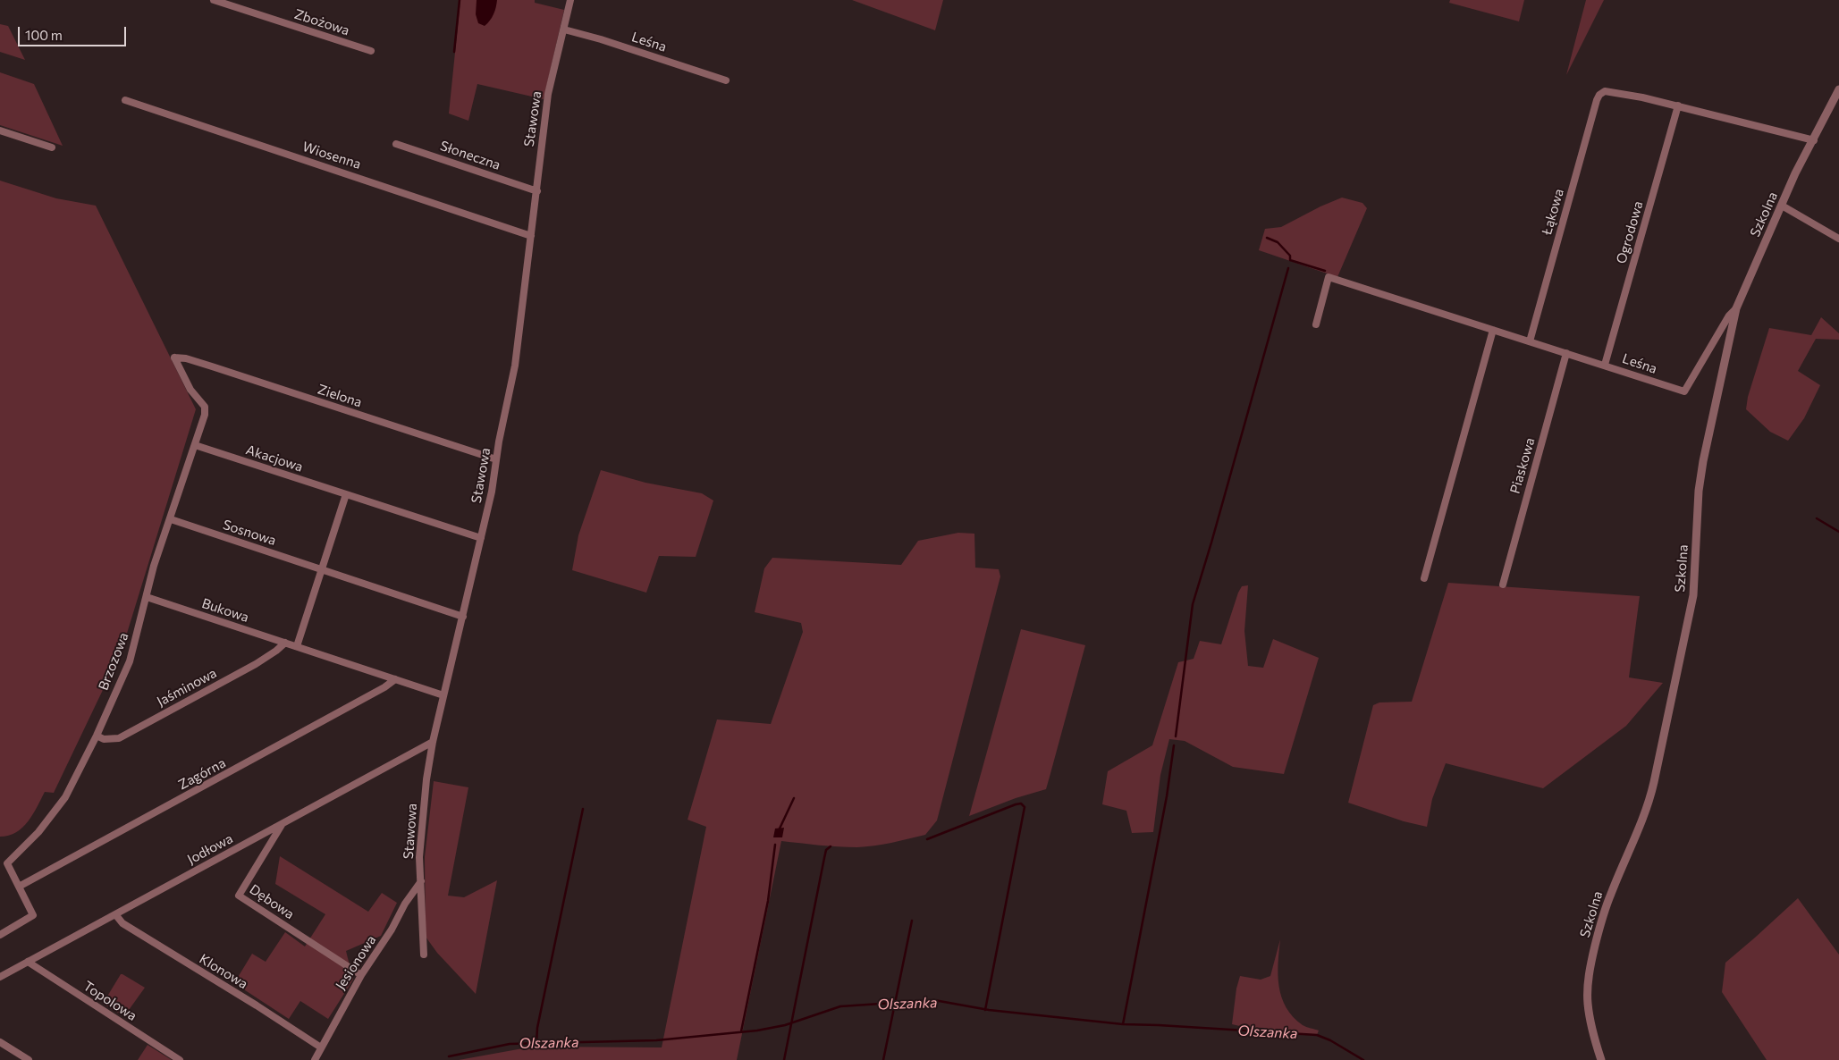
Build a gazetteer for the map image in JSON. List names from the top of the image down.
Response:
{
  "streets": {
    "street": [
      "Zbożowa",
      "Leśna",
      "Stawowa",
      "Wiosenna",
      "Słoneczna",
      "Łąkowa",
      "Szkolna",
      "Ogrodowa",
      "Zielona",
      "Akacjowa",
      "Piaskowa",
      "Sosnowa",
      "Bukowa",
      "Brzozowa",
      "Jaśminowa",
      "Zagórna",
      "Jodłowa",
      "Dębowa",
      "Jesionowa",
      "Klonowa",
      "Topolowa"
    ]
  },
  "crossings": [
    ["Leśna", "Stawowa"],
    ["Leśna", "Łąkowa"],
    ["Leśna", "Szkolna"],
    ["Leśna", "Ogrodowa"],
    ["Leśna", "Piaskowa"],
    ["Stawowa", "Wiosenna"],
    ["Stawowa", "Słoneczna"],
    ["Stawowa", "Zielona"],
    ["Stawowa", "Akacjowa"],
    ["Stawowa", "Sosnowa"],
    ["Stawowa", "Bukowa"],
    ["Stawowa", "Jodłowa"],
    ["Stawowa", "Jesionowa"],
    ["Łąkowa", "Ogrodowa"],
    ["Zielona", "Brzozowa"],
    ["Akacjowa", "Brzozowa"],
    ["Sosnowa", "Brzozowa"],
    ["Bukowa", "Brzozowa"],
    ["Bukowa", "Jaśminowa"],
    ["Bukowa", "Zagórna"],
    ["Brzozowa", "Jaśminowa"],
    ["Brzozowa", "Zagórna"],
    ["Jodłowa", "Dębowa"],
    ["Jodłowa", "Klonowa"],
    ["Jodłowa", "Topolowa"],
    ["Dębowa", "Jesionowa"],
    ["Jesionowa", "Klonowa"]
  ],
  "water": ["Olszanka"],
  "scale_bar": "100 m"
}
